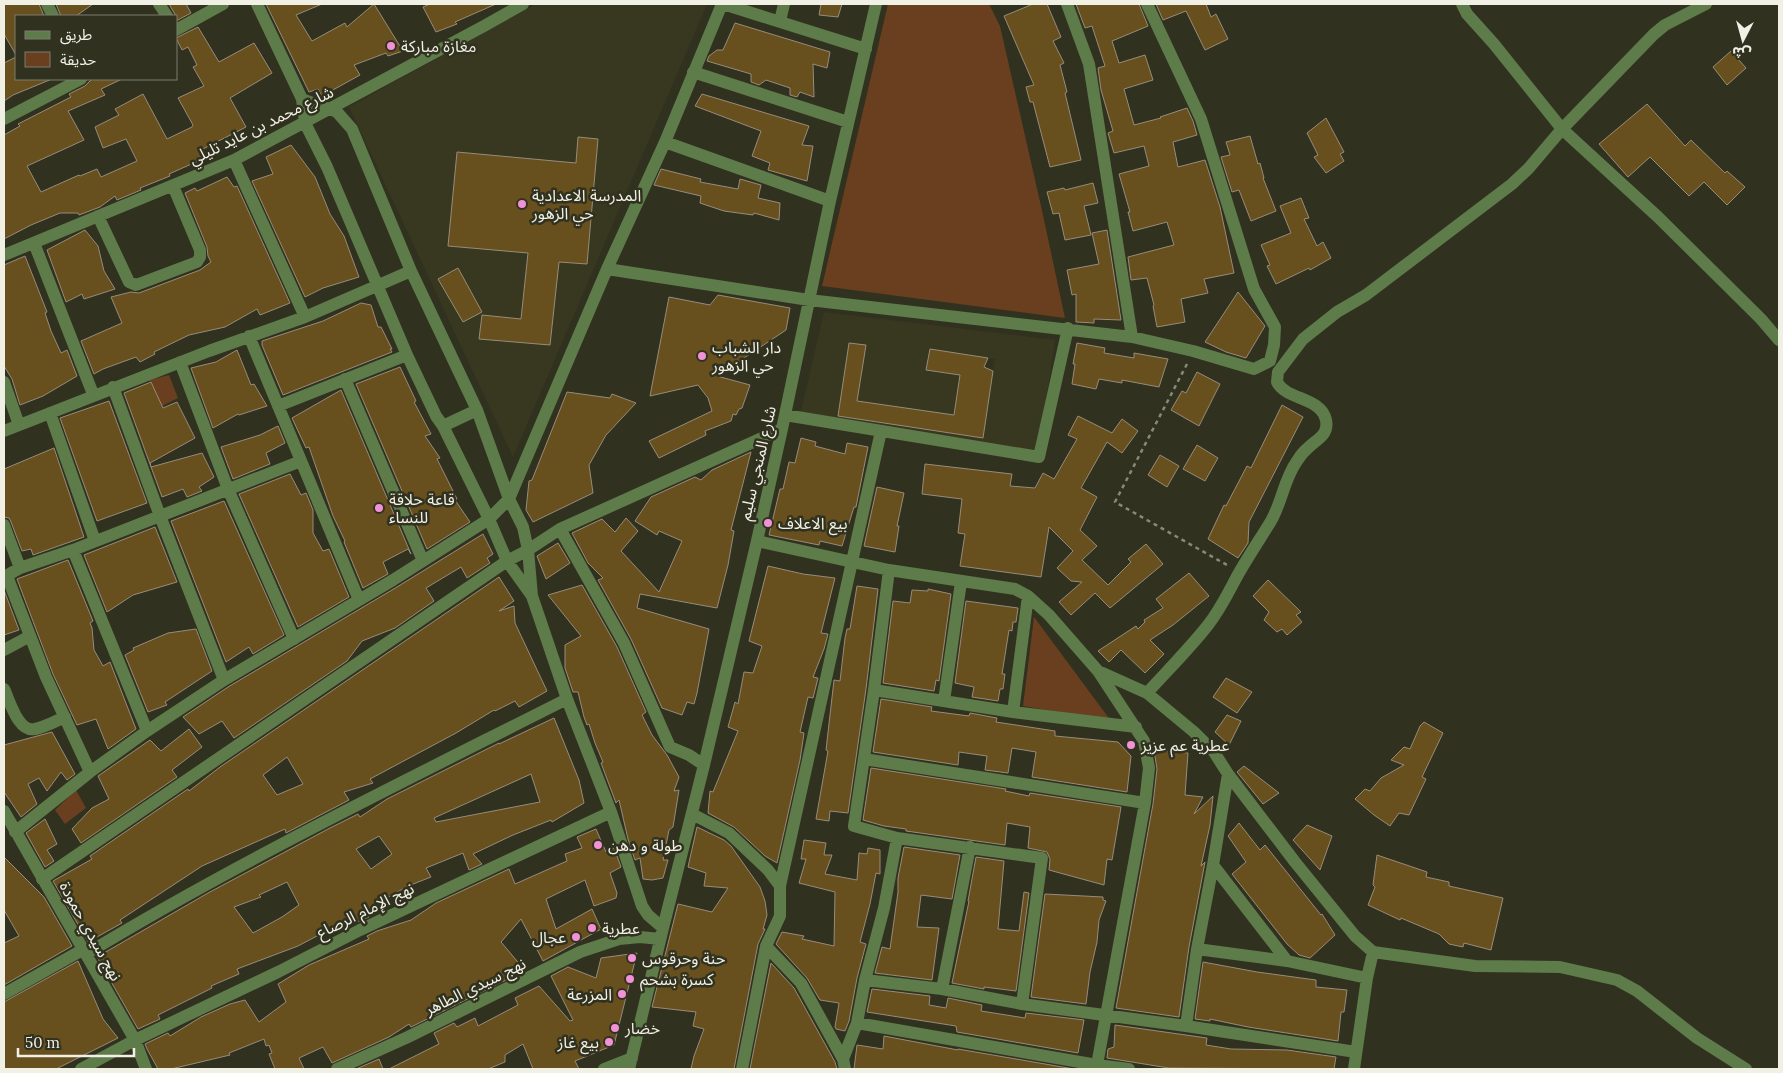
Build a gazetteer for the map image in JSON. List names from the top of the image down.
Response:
{
  "streets": {
    "street": [
      "شارع محمد بن عايد تليلي",
      "شارع المنجي سليم",
      "نهج الإمام الرصاع",
      "نهج سيدي حمودة",
      "نهج سيدي الطاهر"
    ]
  },
  "crossings": [
    ["شارع المنجي سليم", "نهج سيدي الطاهر"],
    ["نهج الإمام الرصاع", "نهج سيدي حمودة"]
  ],
  "places": [
    "مغازة مباركة",
    "المدرسة الاعدادية حي الزهور",
    "دار الشباب حي الزهور",
    "قاعة حلاقة للنساء",
    "بيع الاعلاف",
    "عطرية عم عزيز",
    "طولة و دهن",
    "عطرية",
    "عجال",
    "حنة وحرقوس",
    "كسرة بشحم",
    "المزرعة",
    "خضار",
    "بيع غاز"
  ],
  "legend": ["طريق", "حديقة"],
  "scale_bar": "50 m",
  "north": "bottom"
}
